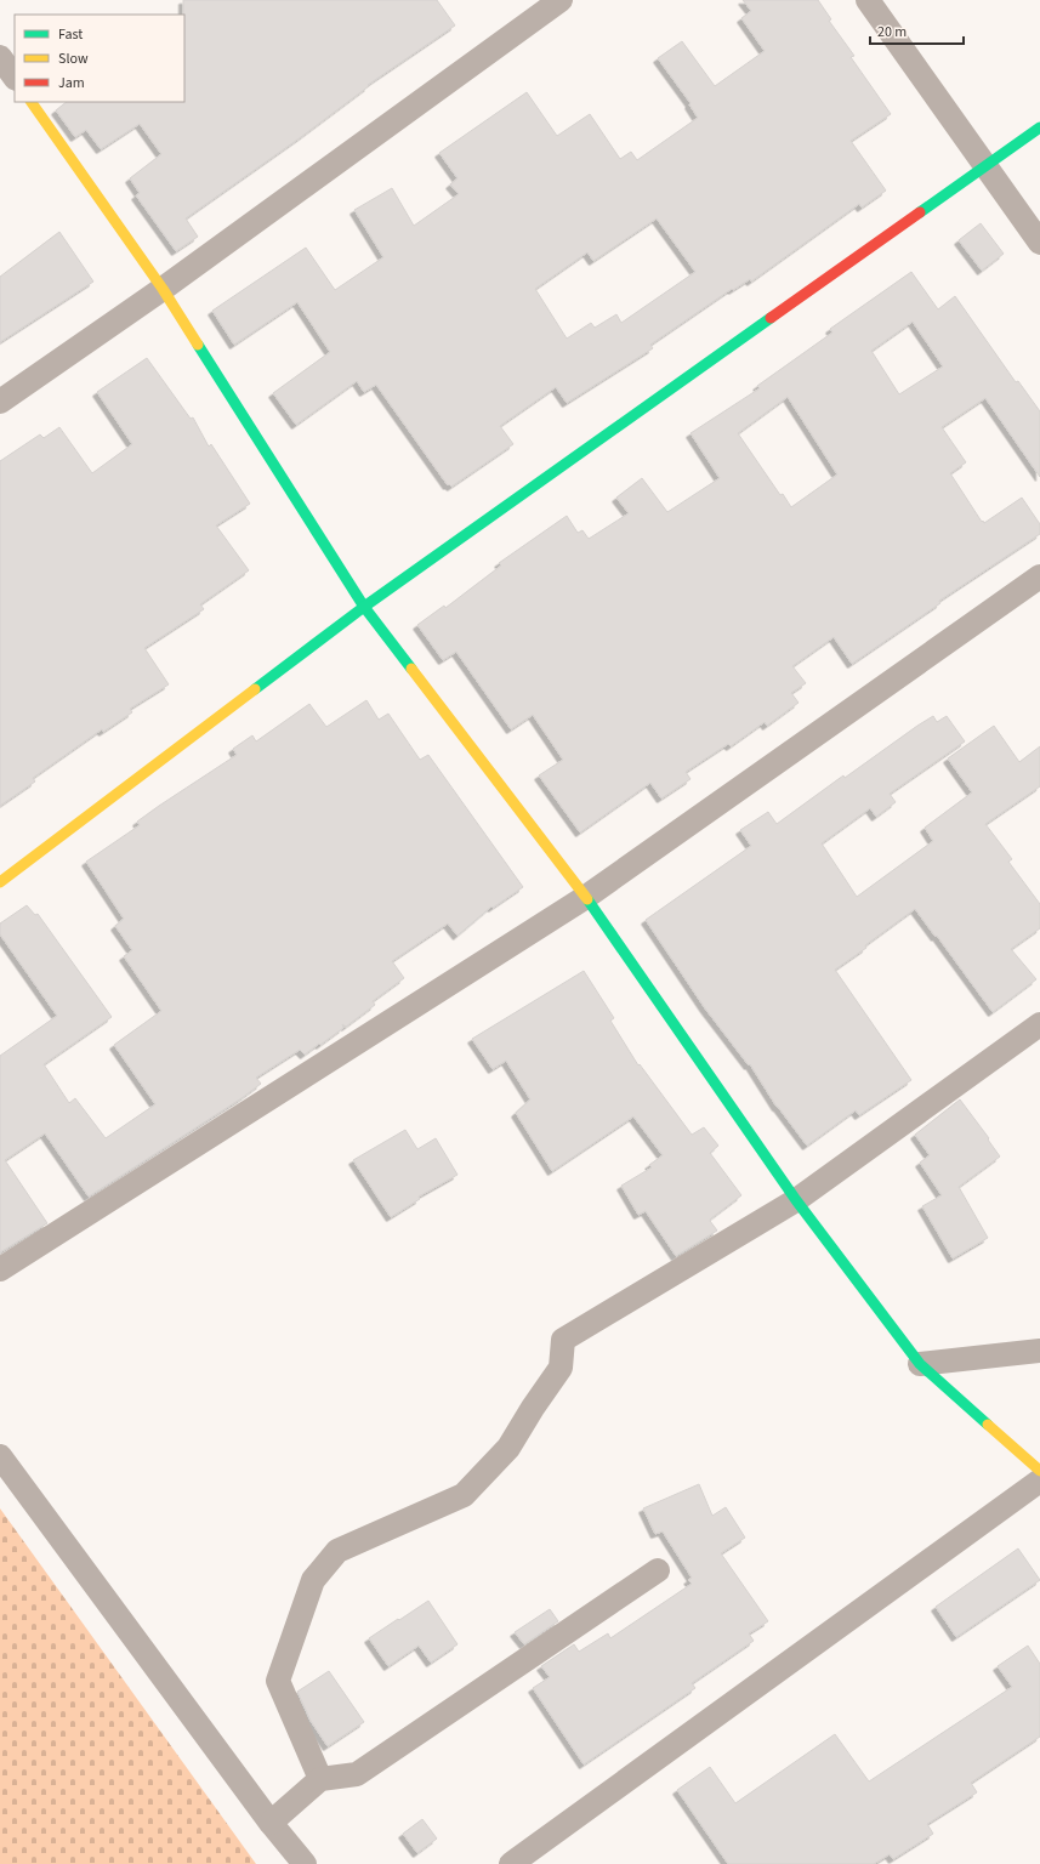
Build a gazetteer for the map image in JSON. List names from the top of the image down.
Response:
{
  "legend": ["Fast", "Slow", "Jam"],
  "scale_bar": "20 m"
}
